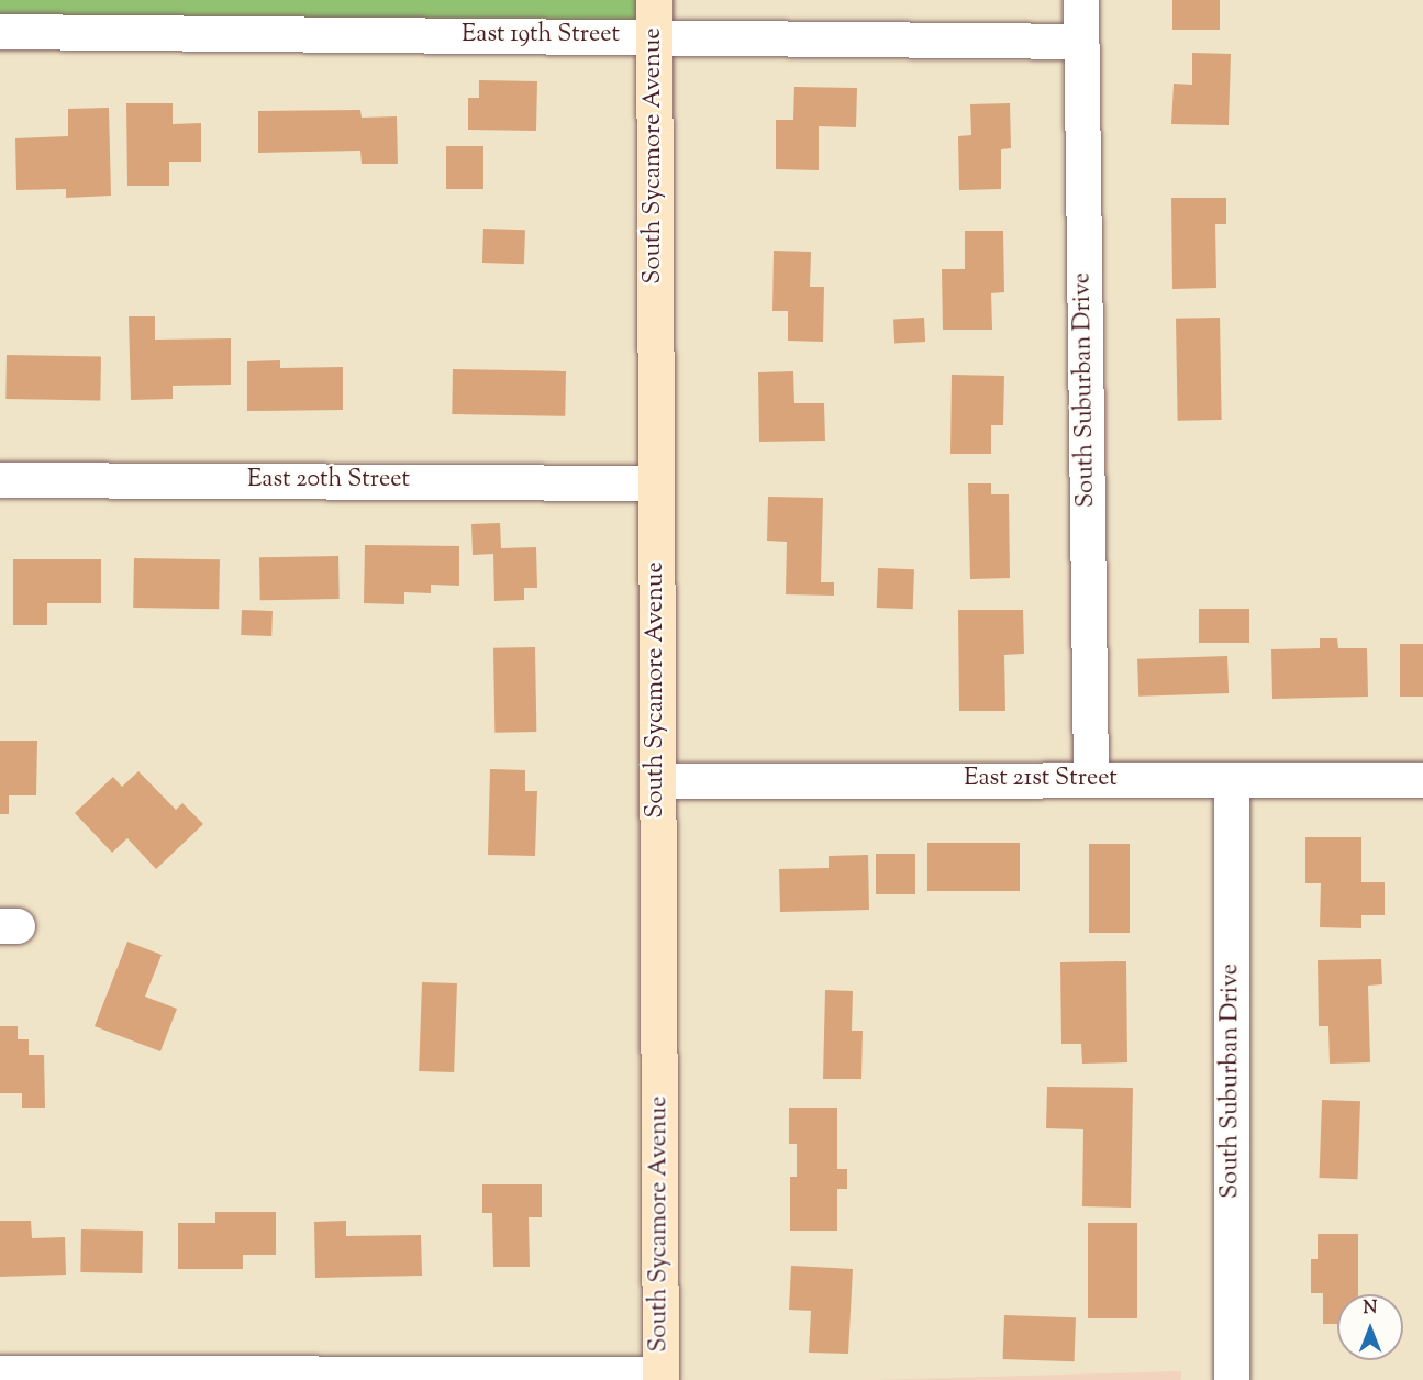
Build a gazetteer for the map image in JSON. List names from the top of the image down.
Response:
{
  "streets": {
    "main road": ["South Sycamore Avenue"],
    "street": [
      "East 19th Street",
      "South Suburban Drive",
      "East 20th Street",
      "East 21st Street"
    ]
  },
  "crossings": [
    ["East 19th Street", "South Sycamore Avenue"],
    ["East 19th Street", "South Suburban Drive"],
    ["South Sycamore Avenue", "East 20th Street"],
    ["South Sycamore Avenue", "East 21st Street"],
    ["South Suburban Drive", "East 21st Street"]
  ],
  "north": "top"
}
